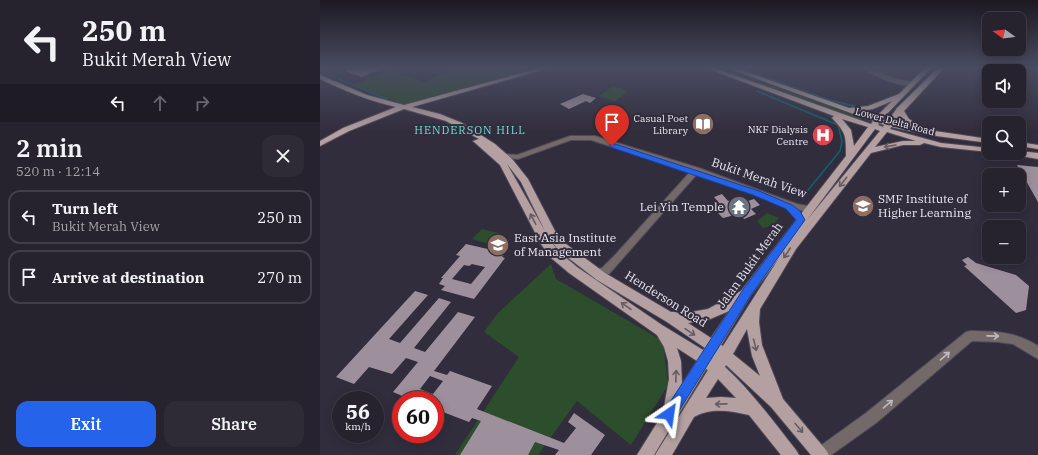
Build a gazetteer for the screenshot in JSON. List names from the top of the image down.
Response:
{
  "streets": {
    "main road": ["Lower Delta Road", "Jalan Bukit Merah", "Henderson Road"],
    "street": ["Bukit Merah View"]
  },
  "crossings": [
    ["Lower Delta Road", "Jalan Bukit Merah"],
    ["Bukit Merah View", "Jalan Bukit Merah"],
    ["Bukit Merah View", "Henderson Road"],
    ["Jalan Bukit Merah", "Henderson Road"]
  ],
  "districts": ["HENDERSON HILL"],
  "places": {
    "library": ["Casual Poet Library"],
    "hospital": ["NKF Dialysis Centre"],
    "school or university": ["SMF Institute of Higher Learning", "East Asia Institute of Management"],
    "temple": ["Lei Yin Temple"]
  },
  "north": "left",
  "page": {
    "turn": ["250 m", "Bukit Merah View"],
    "map_buttons": ["+", "−"],
    "heading": ["2 min", "520 m · 12:14"],
    "list": [
      {
        "name": "Turn left",
        "note": "Bukit Merah View",
        "value": "250 m"
      },
      {
        "name": "Arrive at destination",
        "value": "270 m"
      }
    ],
    "speed": "56 km/h",
    "limit": "60",
    "buttons": ["Exit", "Share"]
  }
}
